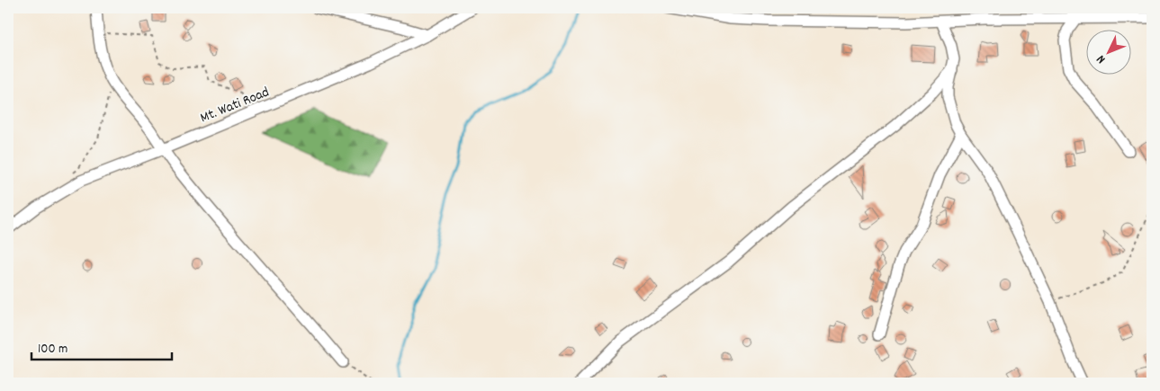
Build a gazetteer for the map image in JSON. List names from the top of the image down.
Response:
{
  "streets": {
    "street": ["Mt. Wati Road"]
  },
  "scale_bar": "100 m",
  "north": "bottom left"
}
